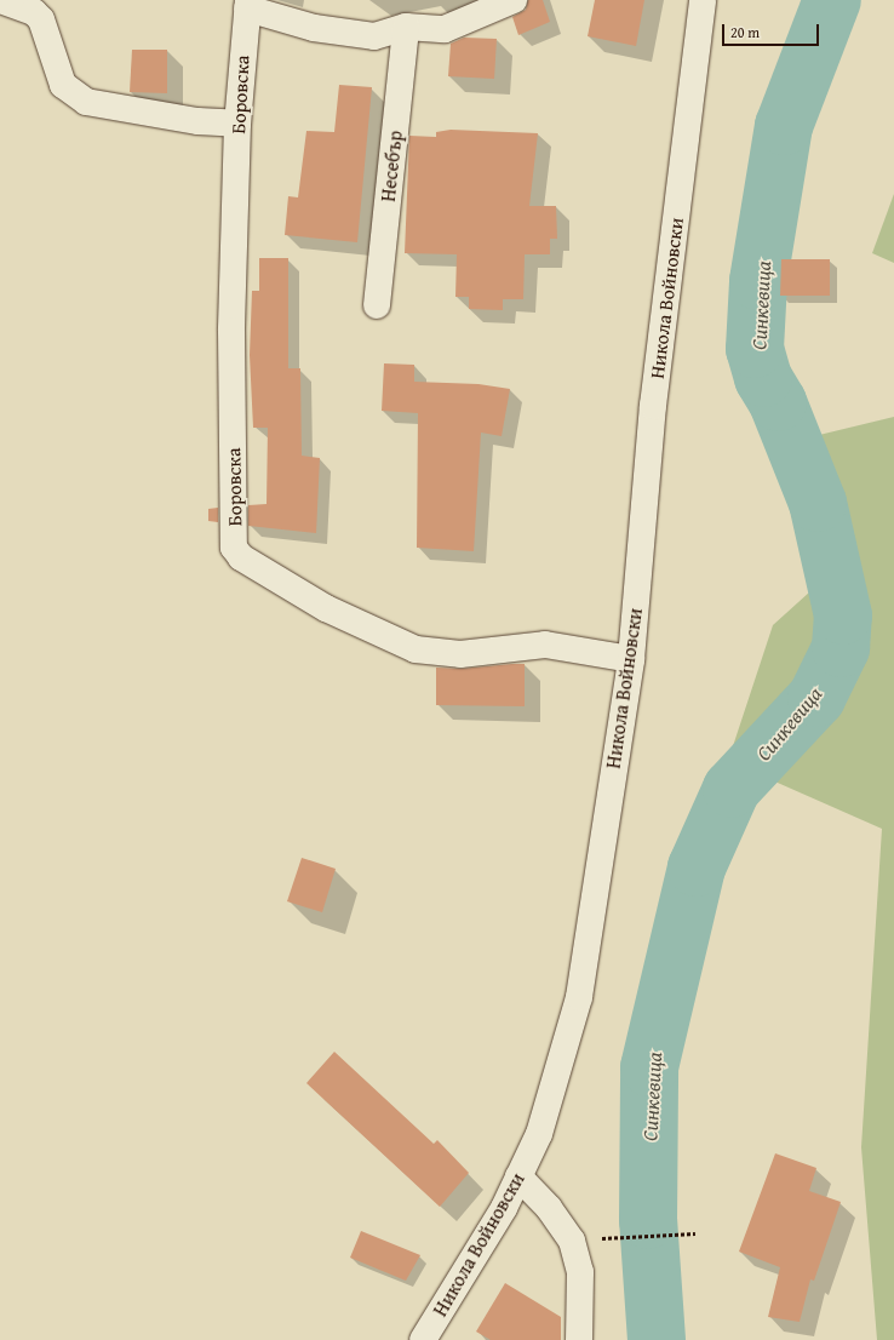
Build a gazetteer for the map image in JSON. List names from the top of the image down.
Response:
{
  "streets": {
    "street": ["Боровска", "Несебър", "Никола Войновски"]
  },
  "crossings": [
    ["Боровска", "Никола Войновски"]
  ],
  "water": ["Синкевица"],
  "scale_bar": "20 m"
}
